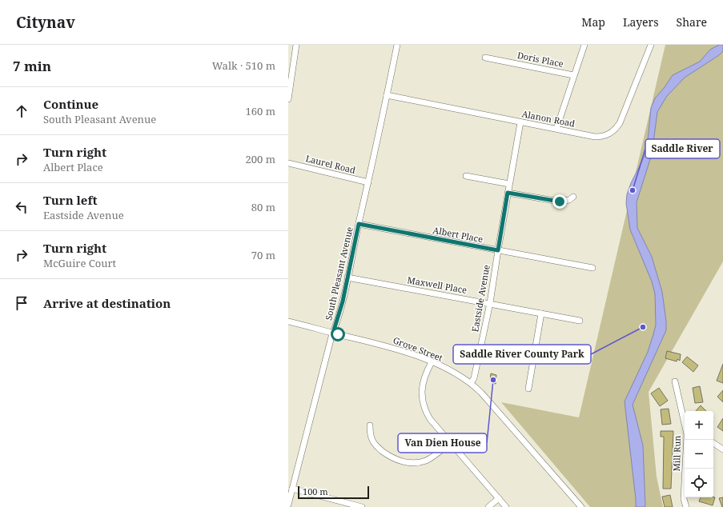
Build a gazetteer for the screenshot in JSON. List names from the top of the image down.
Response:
{
  "streets": {
    "street": [
      "Doris Place",
      "Alanon Road",
      "Laurel Road",
      "Albert Place",
      "South Pleasant Avenue",
      "Maxwell Place",
      "Eastside Avenue",
      "Grove Street",
      "Mill Run"
    ]
  },
  "crossings": [
    ["Alanon Road", "South Pleasant Avenue"],
    ["Alanon Road", "Eastside Avenue"],
    ["Laurel Road", "South Pleasant Avenue"],
    ["Albert Place", "South Pleasant Avenue"],
    ["Albert Place", "Eastside Avenue"],
    ["South Pleasant Avenue", "Maxwell Place"],
    ["South Pleasant Avenue", "Grove Street"],
    ["Maxwell Place", "Eastside Avenue"],
    ["Eastside Avenue", "Grove Street"]
  ],
  "places": ["Saddle River", "Saddle River County Park", "Van Dien House"],
  "scale_bar": "100 m",
  "page": {
    "header": "Citynav",
    "nav": ["Map", "Layers", "Share"],
    "heading": ["7 min", "Walk · 510 m"],
    "list": [
      ["Continue", "South Pleasant Avenue", "160 m"],
      ["Turn right", "Albert Place", "200 m"],
      ["Turn left", "Eastside Avenue", "80 m"],
      ["Turn right", "McGuire Court", "70 m"],
      "Arrive at destination"
    ],
    "map_buttons": ["+", "−"],
    "scale": "100 m"
  }
}
